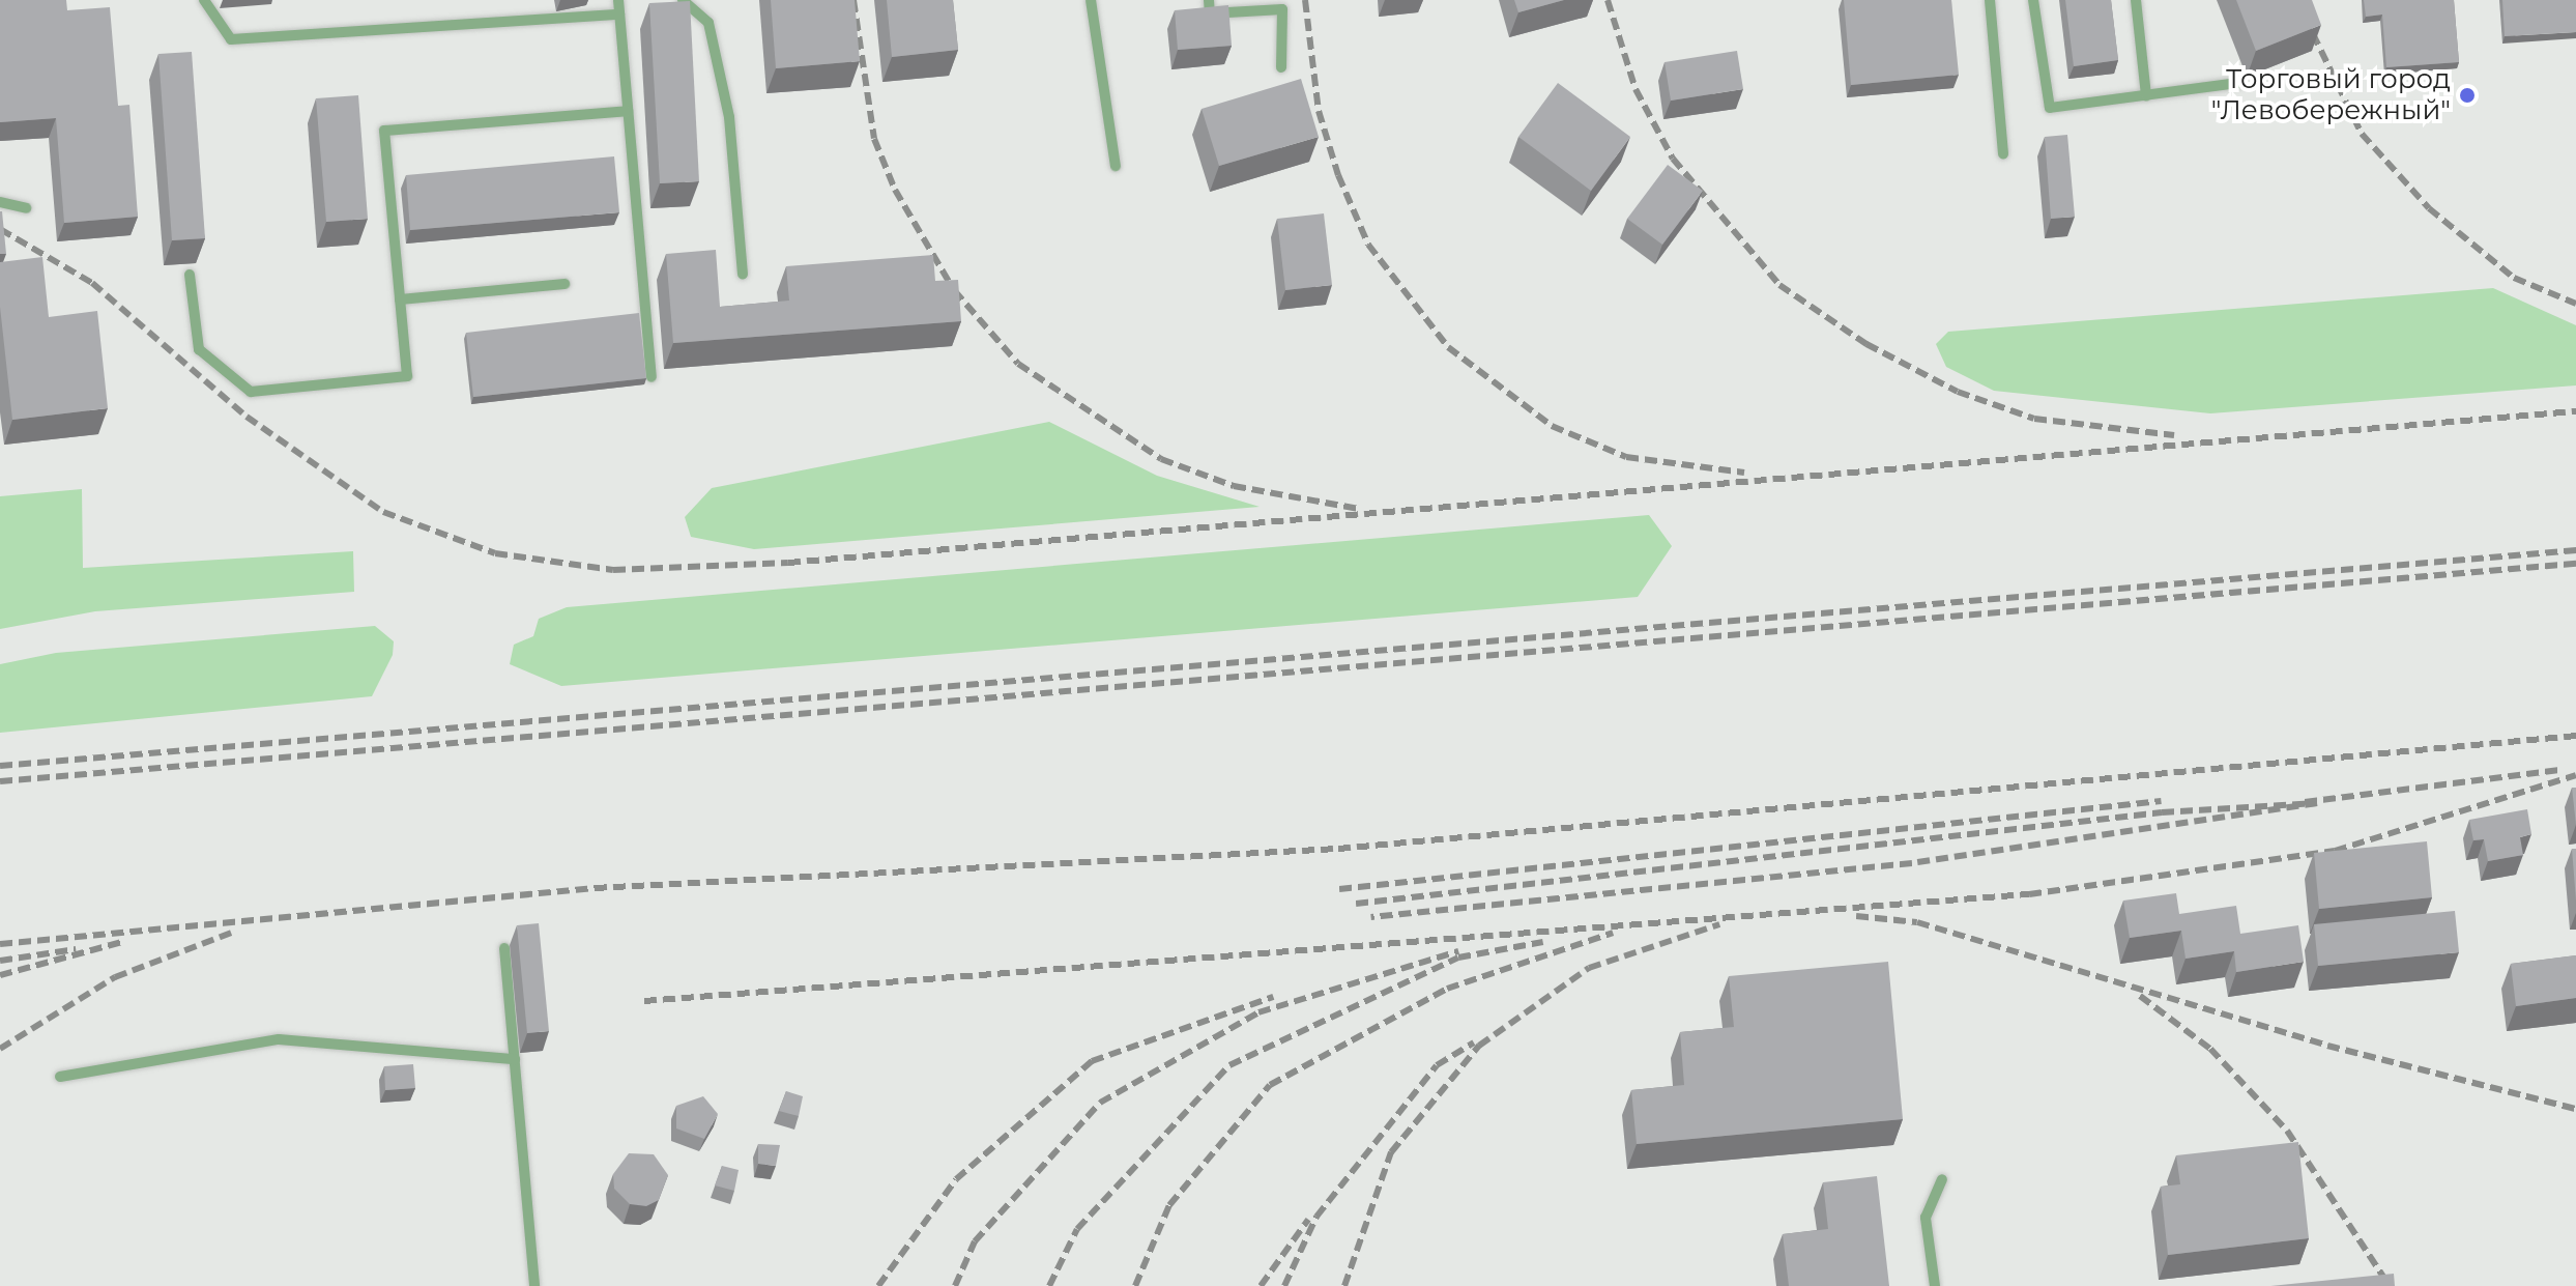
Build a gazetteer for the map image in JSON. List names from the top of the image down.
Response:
{
  "places": ["Торговый город \"Левобережный\""]
}
